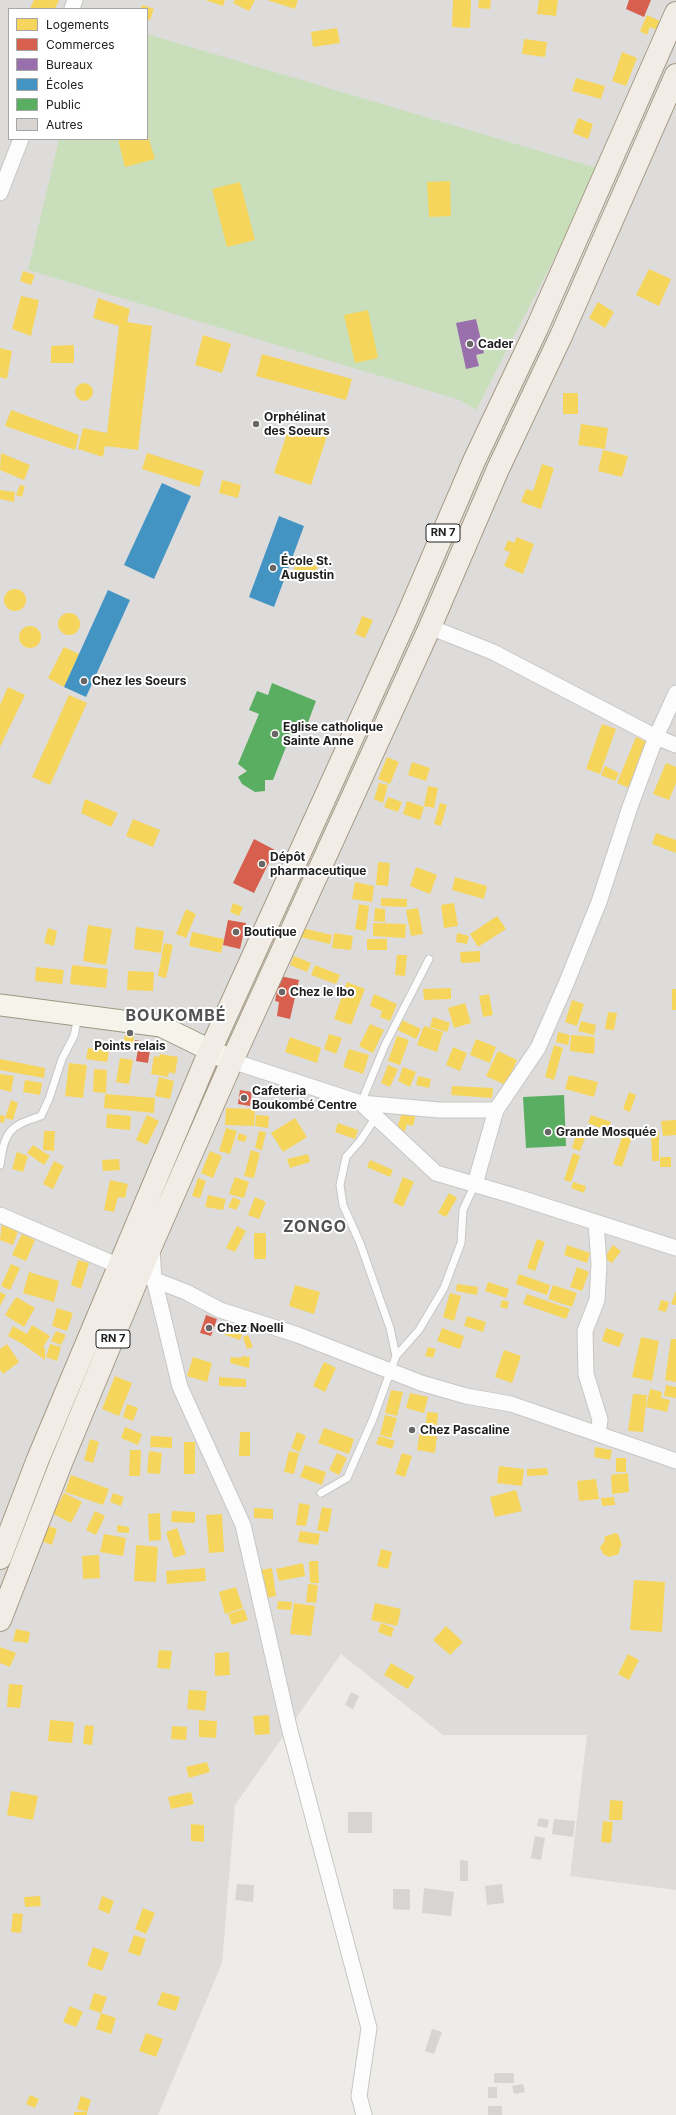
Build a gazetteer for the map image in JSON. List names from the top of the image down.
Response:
{
  "streets": {
    "main road": ["RN 7"]
  },
  "districts": ["BOUKOMBÉ", "ZONGO"],
  "places": [
    "Cader",
    "Orphélinat des Soeurs",
    "École St. Augustin",
    "Chez les Soeurs",
    "Eglise catholique Sainte Anne",
    "Dépôt pharmaceutique",
    "Boutique",
    "Chez le Ibo",
    "Points relais",
    "Cafeteria Boukombé Centre",
    "Grande Mosquée",
    "Chez Noelli",
    "Chez Pascaline"
  ],
  "legend": [
    "Logements",
    "Commerces",
    "Bureaux",
    "Écoles",
    "Public",
    "Autres"
  ]
}
